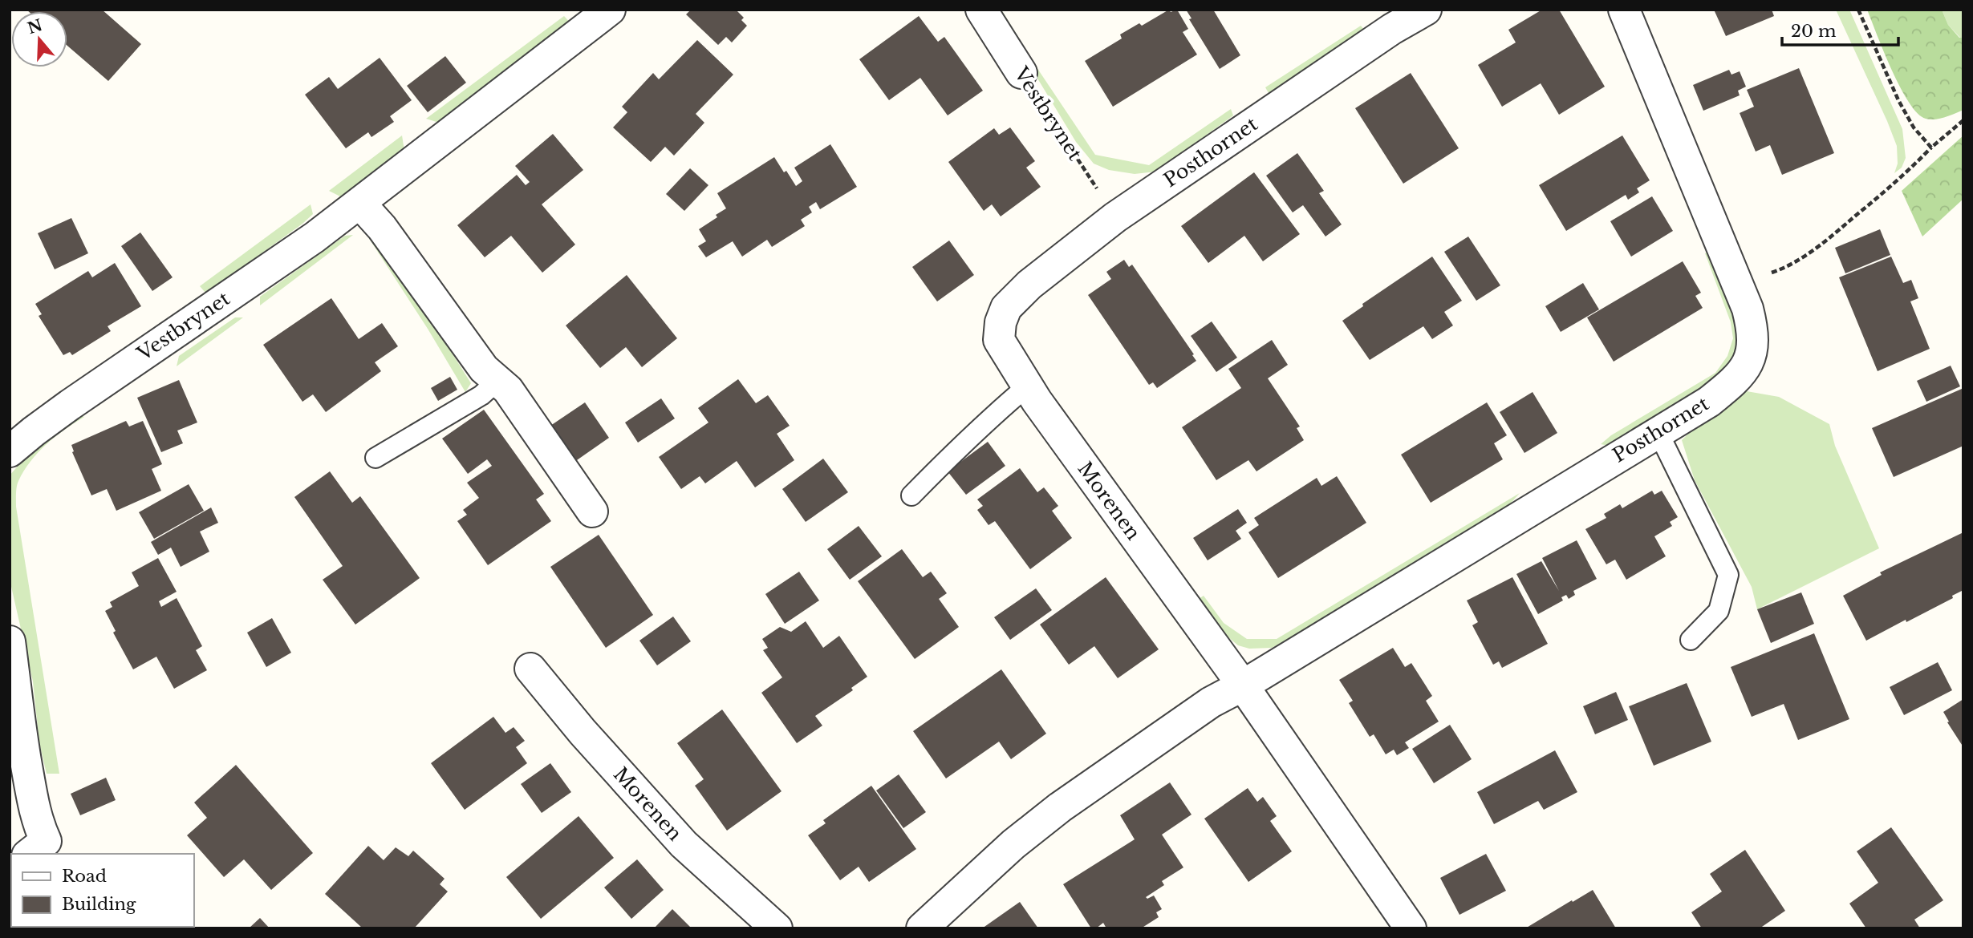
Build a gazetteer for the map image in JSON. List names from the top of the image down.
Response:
{
  "streets": {
    "street": ["Vestbrynet", "Posthornet", "Morenen"]
  },
  "crossings": [
    ["Vestbrynet", "Posthornet"],
    ["Posthornet", "Morenen"]
  ],
  "legend": ["Road", "Building"],
  "scale_bar": "20 m",
  "north": "top"
}
